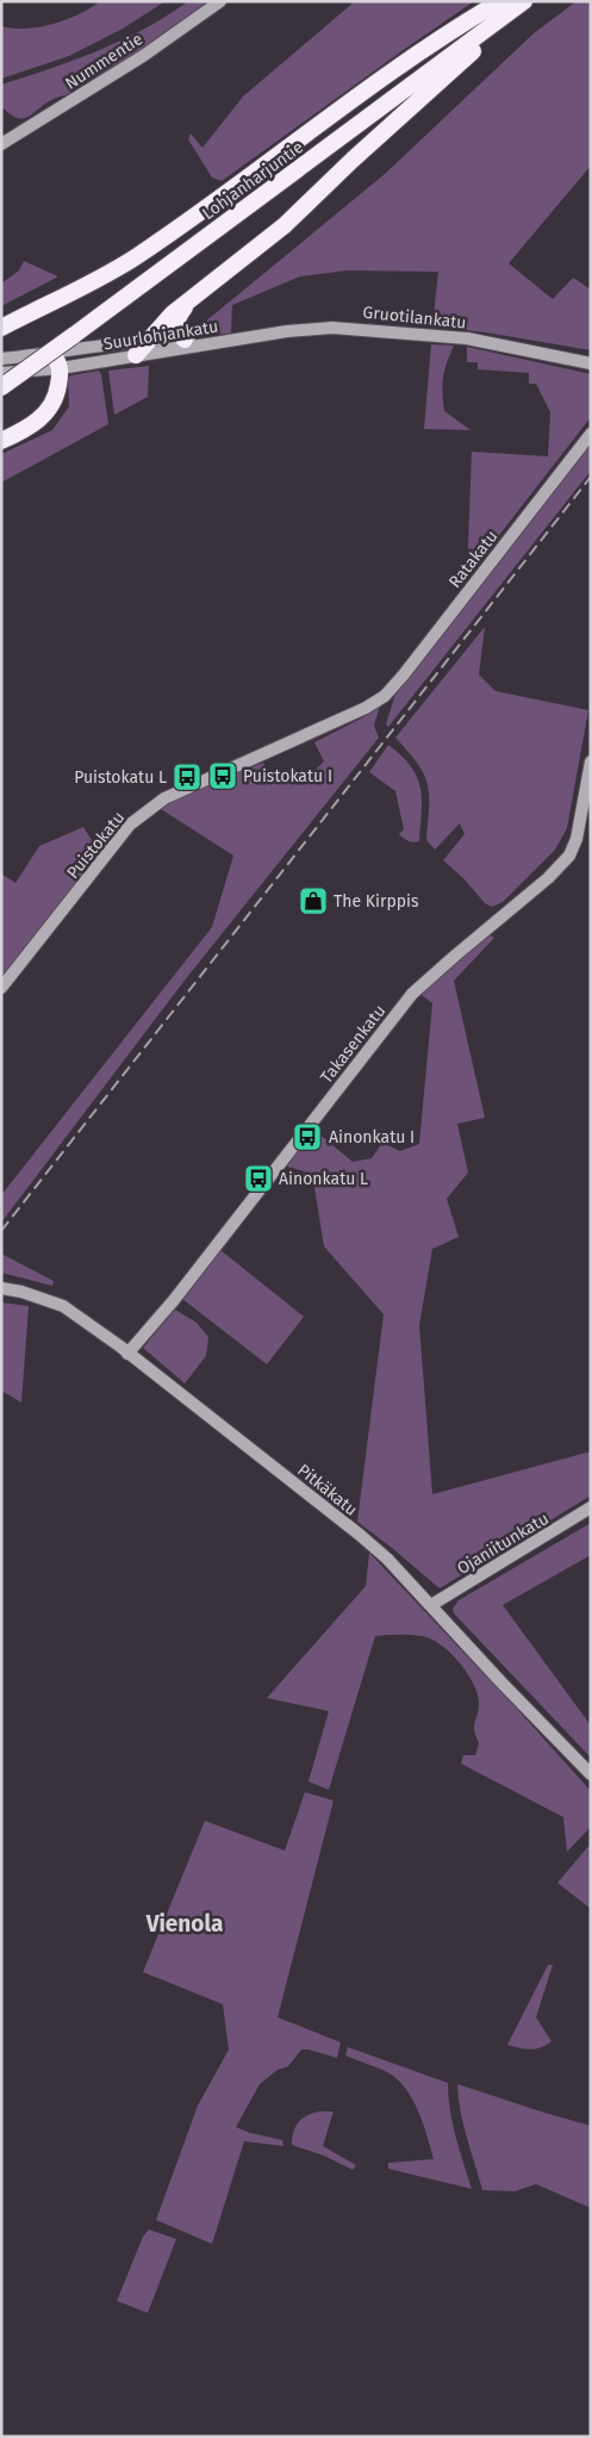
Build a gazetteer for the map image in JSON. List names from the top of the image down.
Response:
{
  "streets": {
    "highway": ["Lohjanharjuntie"],
    "street": [
      "Nummentie",
      "Gruotilankatu",
      "Suurlohjankatu",
      "Ratakatu",
      "Puistokatu",
      "Takasenkatu",
      "Pitkäkatu",
      "Ojaniitunkatu"
    ]
  },
  "crossings": [
    ["Lohjanharjuntie", "Suurlohjankatu"],
    ["Gruotilankatu", "Suurlohjankatu"],
    ["Ratakatu", "Puistokatu"],
    ["Takasenkatu", "Pitkäkatu"],
    ["Pitkäkatu", "Ojaniitunkatu"]
  ],
  "districts": ["Vienola"],
  "places": {
    "bus stop": [
      "Puistokatu I",
      "Puistokatu L",
      "Ainonkatu I",
      "Ainonkatu L"
    ],
    "shop": ["The Kirppis"]
  }
}
